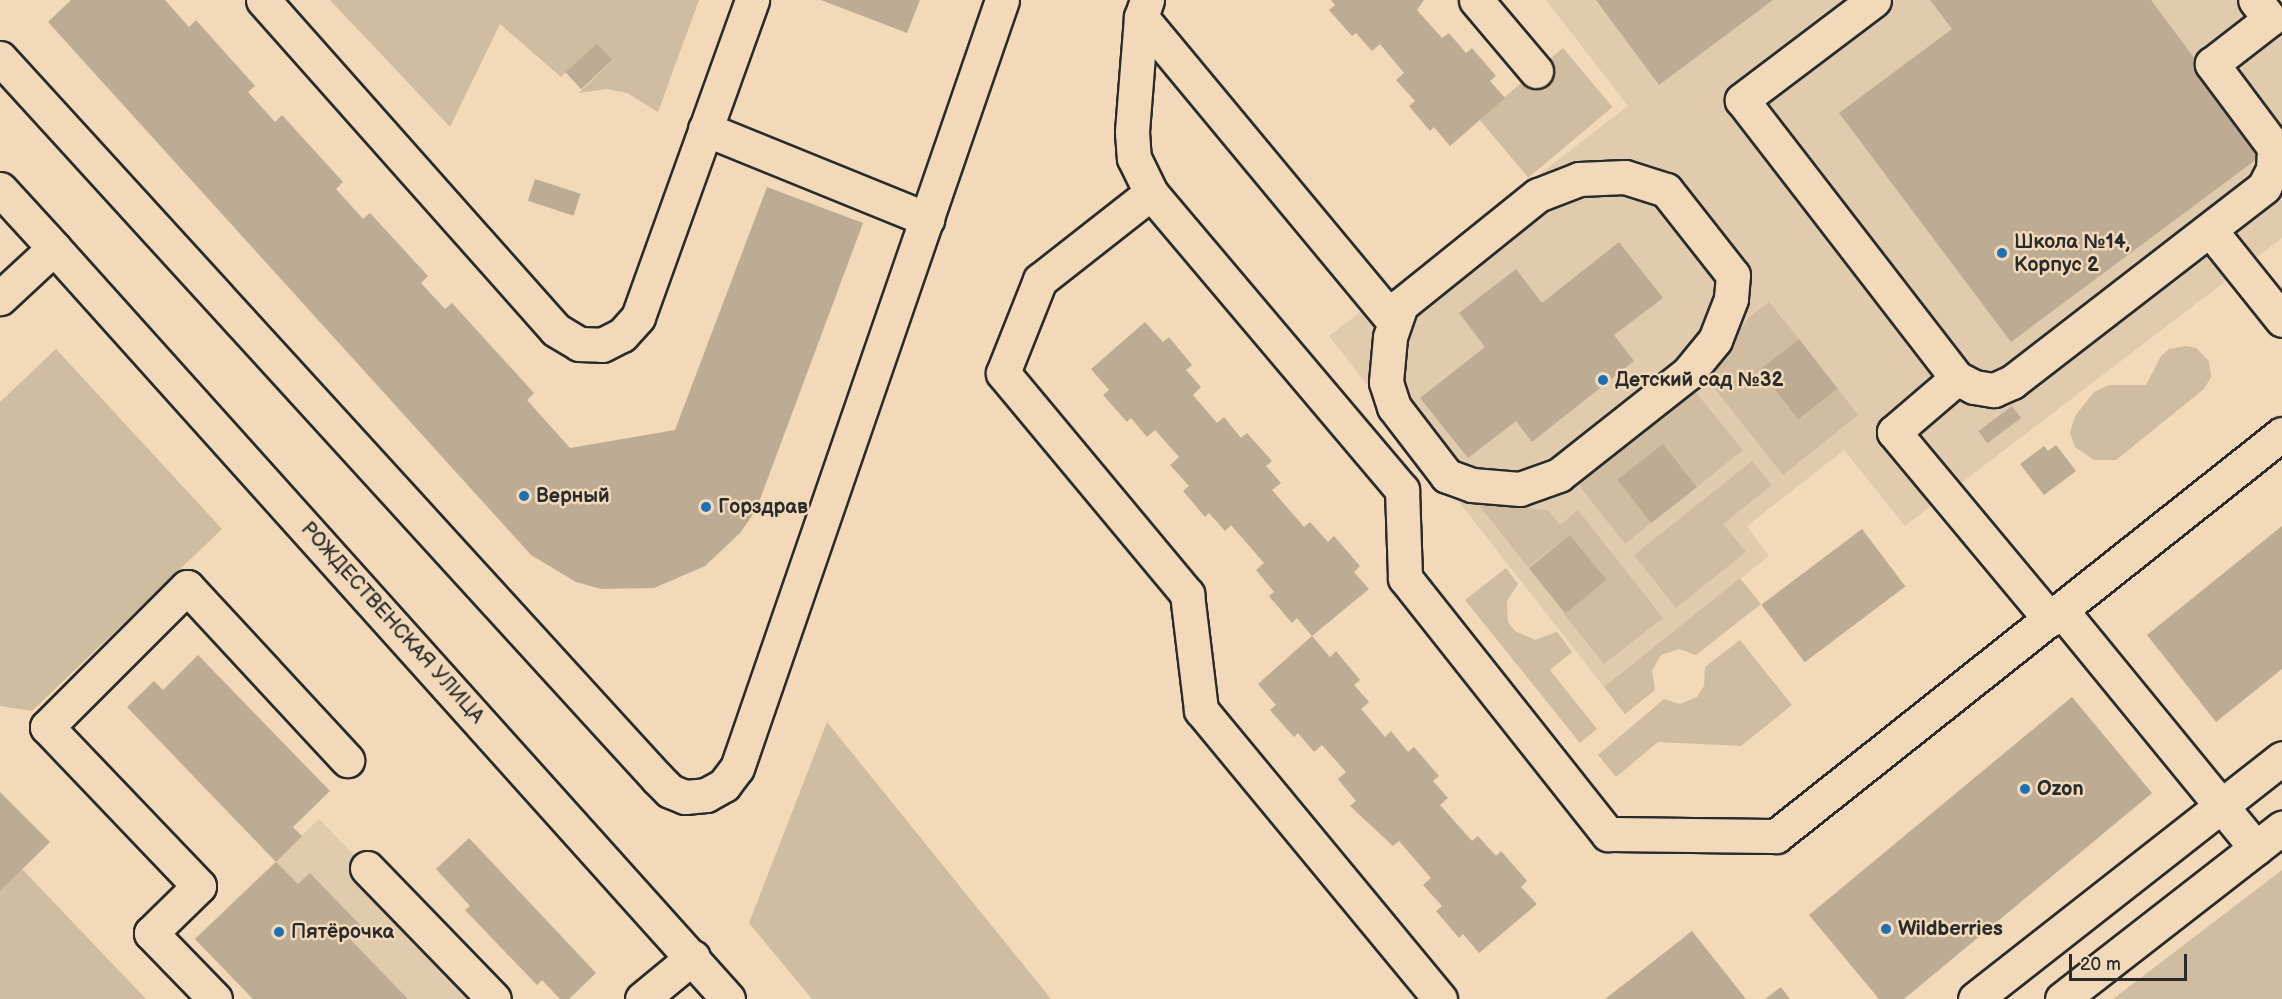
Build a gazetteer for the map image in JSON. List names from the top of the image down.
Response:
{
  "streets": {
    "street": ["РОЖДЕСТВЕНСКАЯ УЛИЦА"]
  },
  "places": [
    "Школа №14, Корпус 2",
    "Детский сад №32",
    "Верный",
    "Горздрав",
    "Ozon",
    "Wildberries",
    "Пятёрочка"
  ],
  "scale_bar": "20 m"
}
